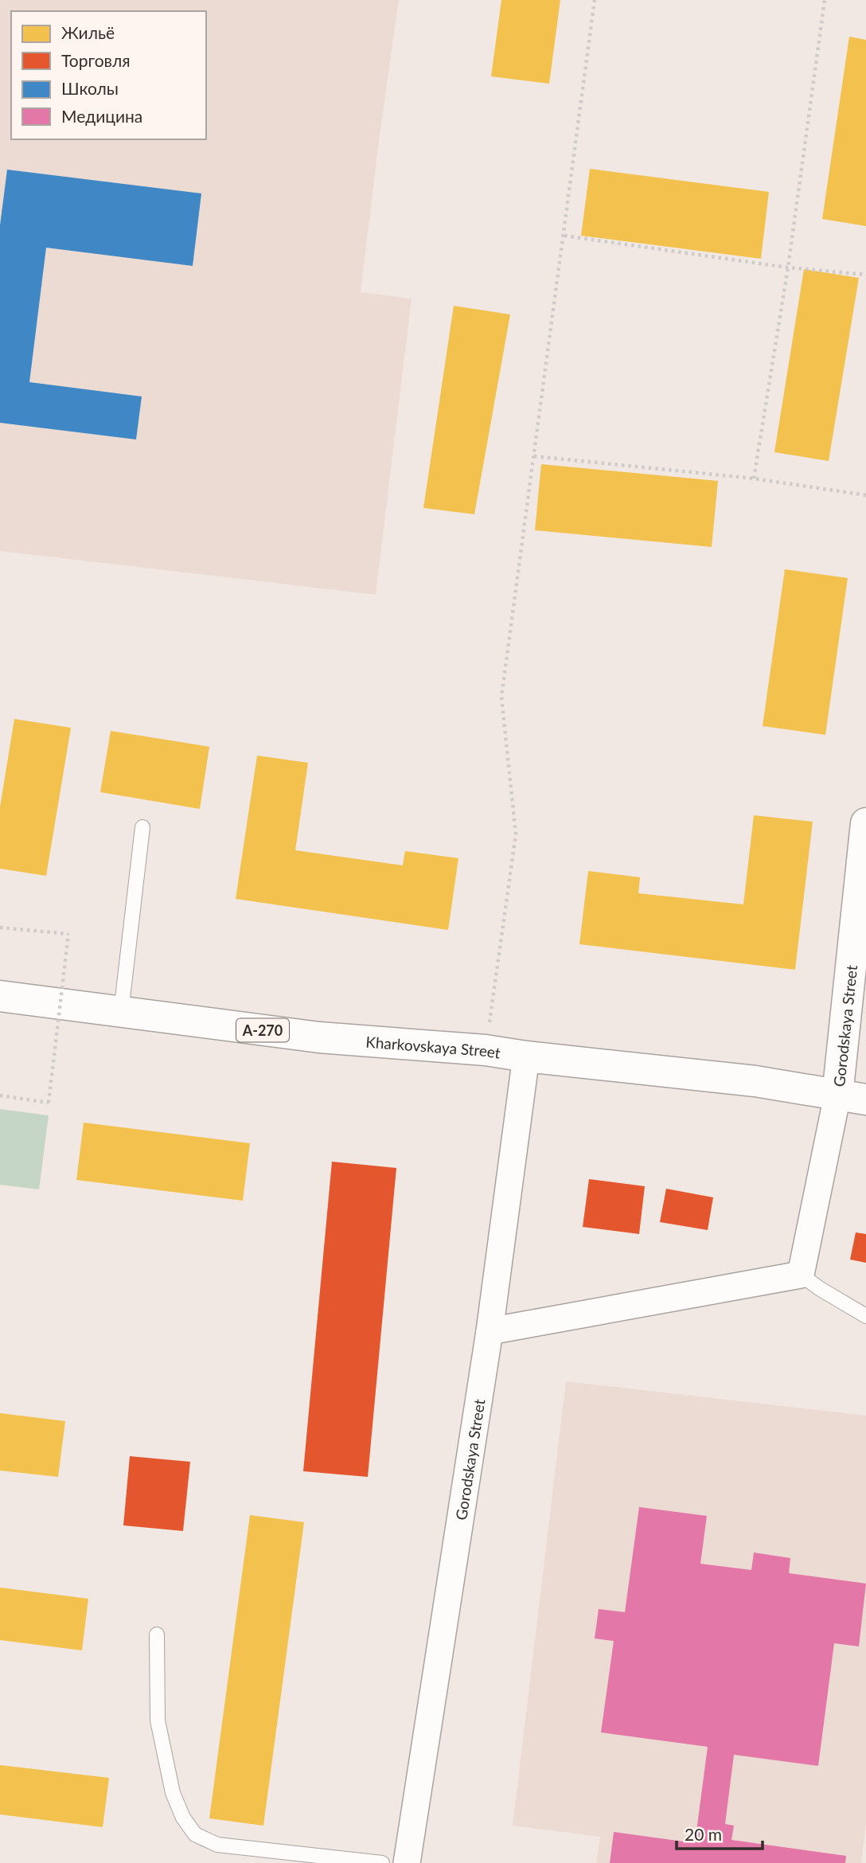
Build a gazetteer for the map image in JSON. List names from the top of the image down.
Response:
{
  "streets": {
    "main road": ["Gorodskaya Street", "А-270", "Kharkovskaya Street"]
  },
  "crossings": [
    ["Gorodskaya Street", "Kharkovskaya Street"]
  ],
  "legend": [
    "Жильё",
    "Торговля",
    "Школы",
    "Медицина"
  ],
  "scale_bar": "20 m"
}
